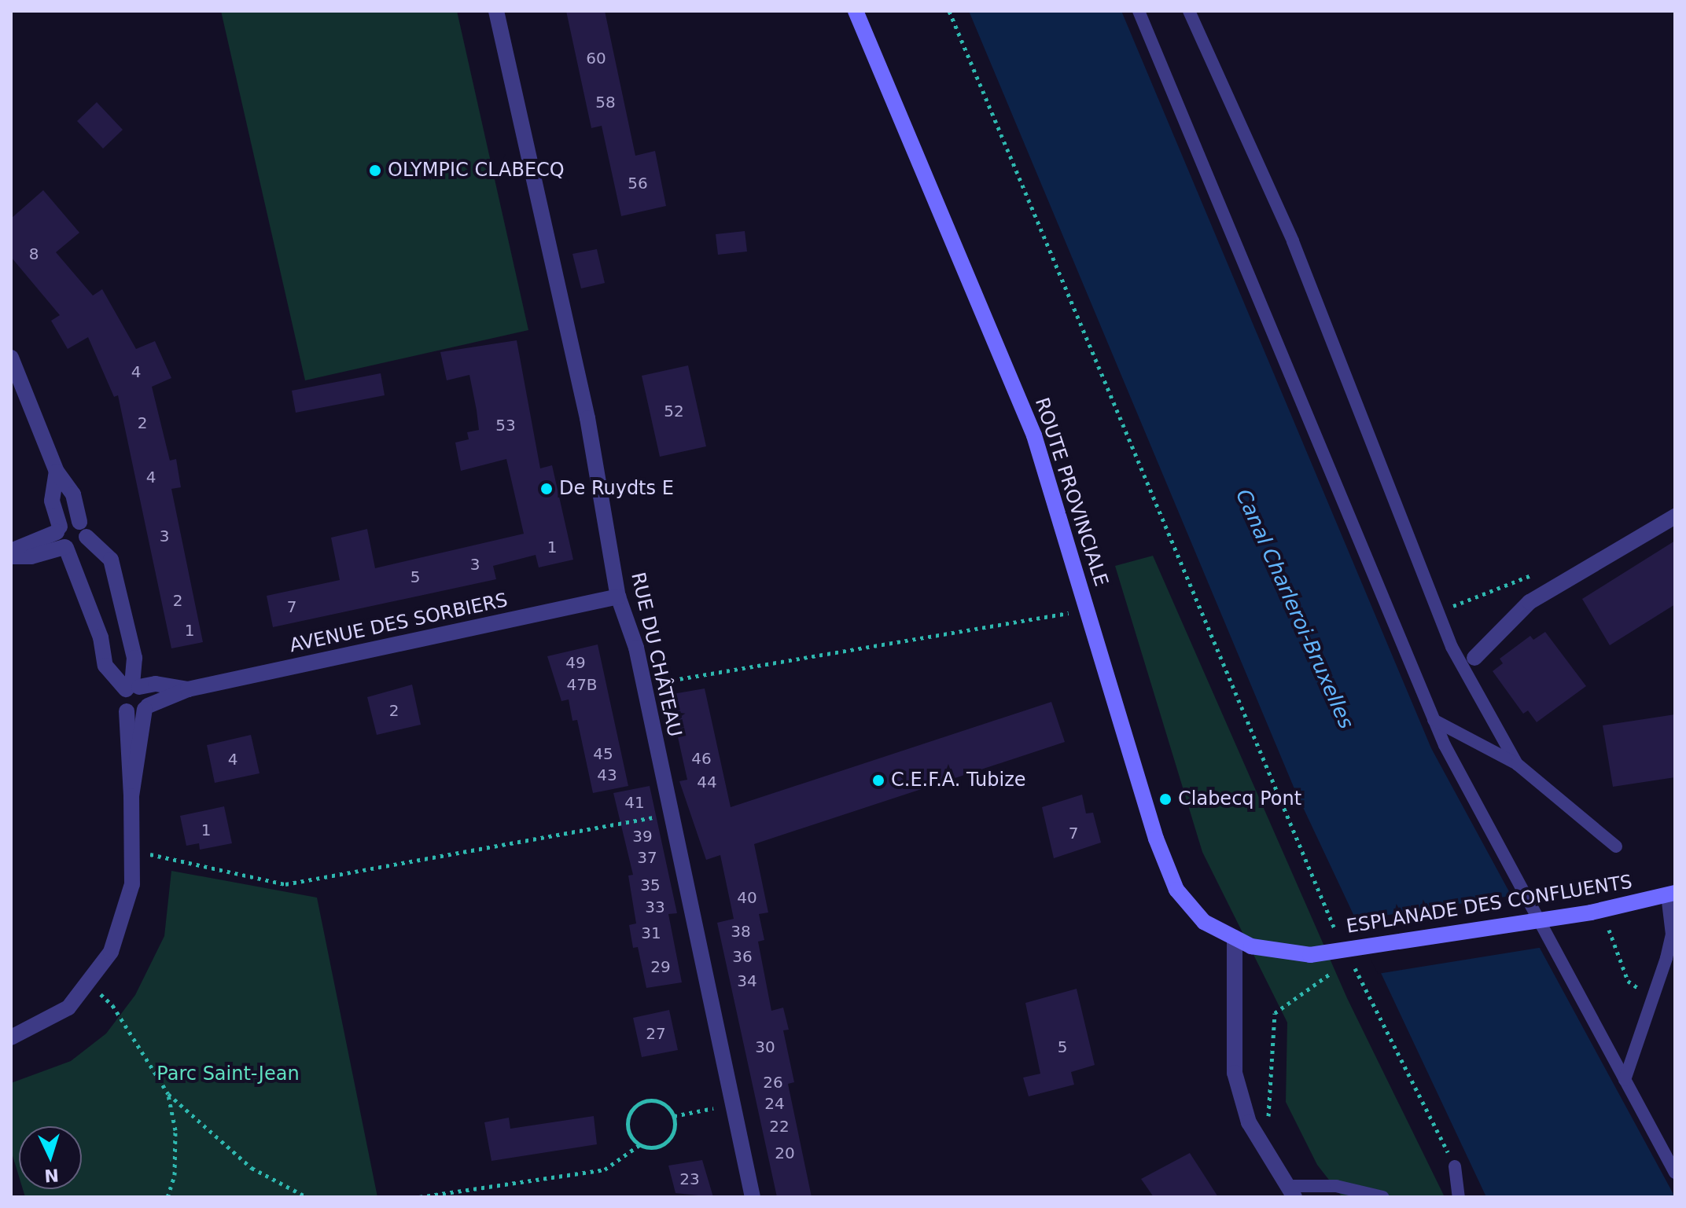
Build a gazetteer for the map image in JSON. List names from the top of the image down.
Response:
{
  "streets": {
    "main road": ["ROUTE PROVINCIALE", "ESPLANADE DES CONFLUENTS"],
    "street": ["AVENUE DES SORBIERS", "RUE DU CHÂTEAU"]
  },
  "crossings": [
    ["ROUTE PROVINCIALE", "ESPLANADE DES CONFLUENTS"],
    ["AVENUE DES SORBIERS", "RUE DU CHÂTEAU"]
  ],
  "water": ["Canal Charleroi-Bruxelles"],
  "parks": ["Parc Saint-Jean"],
  "places": [
    "OLYMPIC CLABECQ",
    "De Ruydts E",
    "C.E.F.A. Tubize",
    "Clabecq Pont"
  ],
  "house_numbers": [
    "60",
    "58",
    "56",
    "8",
    "4",
    "52",
    "2",
    "53",
    "4",
    "3",
    "1",
    "3",
    "5",
    "2",
    "7",
    "1",
    "49",
    "47B",
    "2",
    "45",
    "46",
    "4",
    "43",
    "44",
    "41",
    "1",
    "7",
    "39",
    "37",
    "35",
    "40",
    "33",
    "38",
    "31",
    "36",
    "29",
    "34",
    "27",
    "30",
    "5",
    "26",
    "24",
    "22",
    "20",
    "23"
  ],
  "north": "bottom"
}
